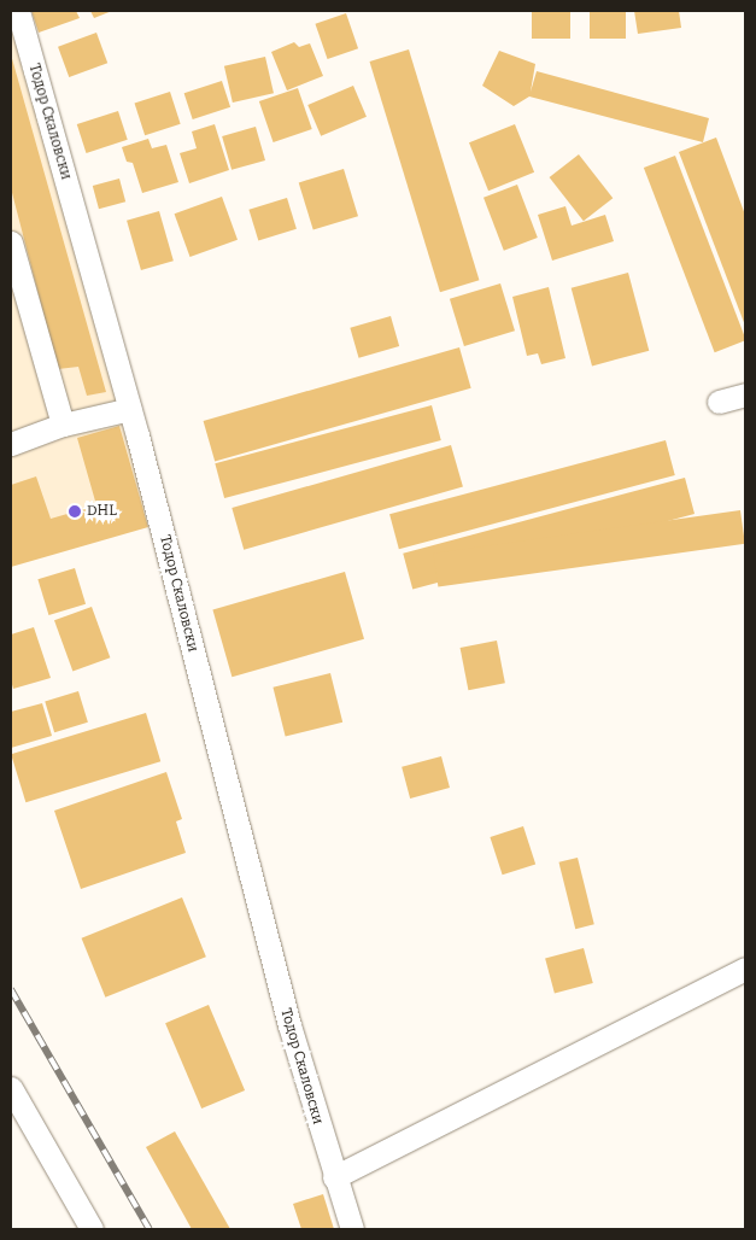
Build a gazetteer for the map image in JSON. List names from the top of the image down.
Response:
{
  "streets": {
    "street": ["Тодор Скаловски"]
  },
  "places": ["DHL"]
}
